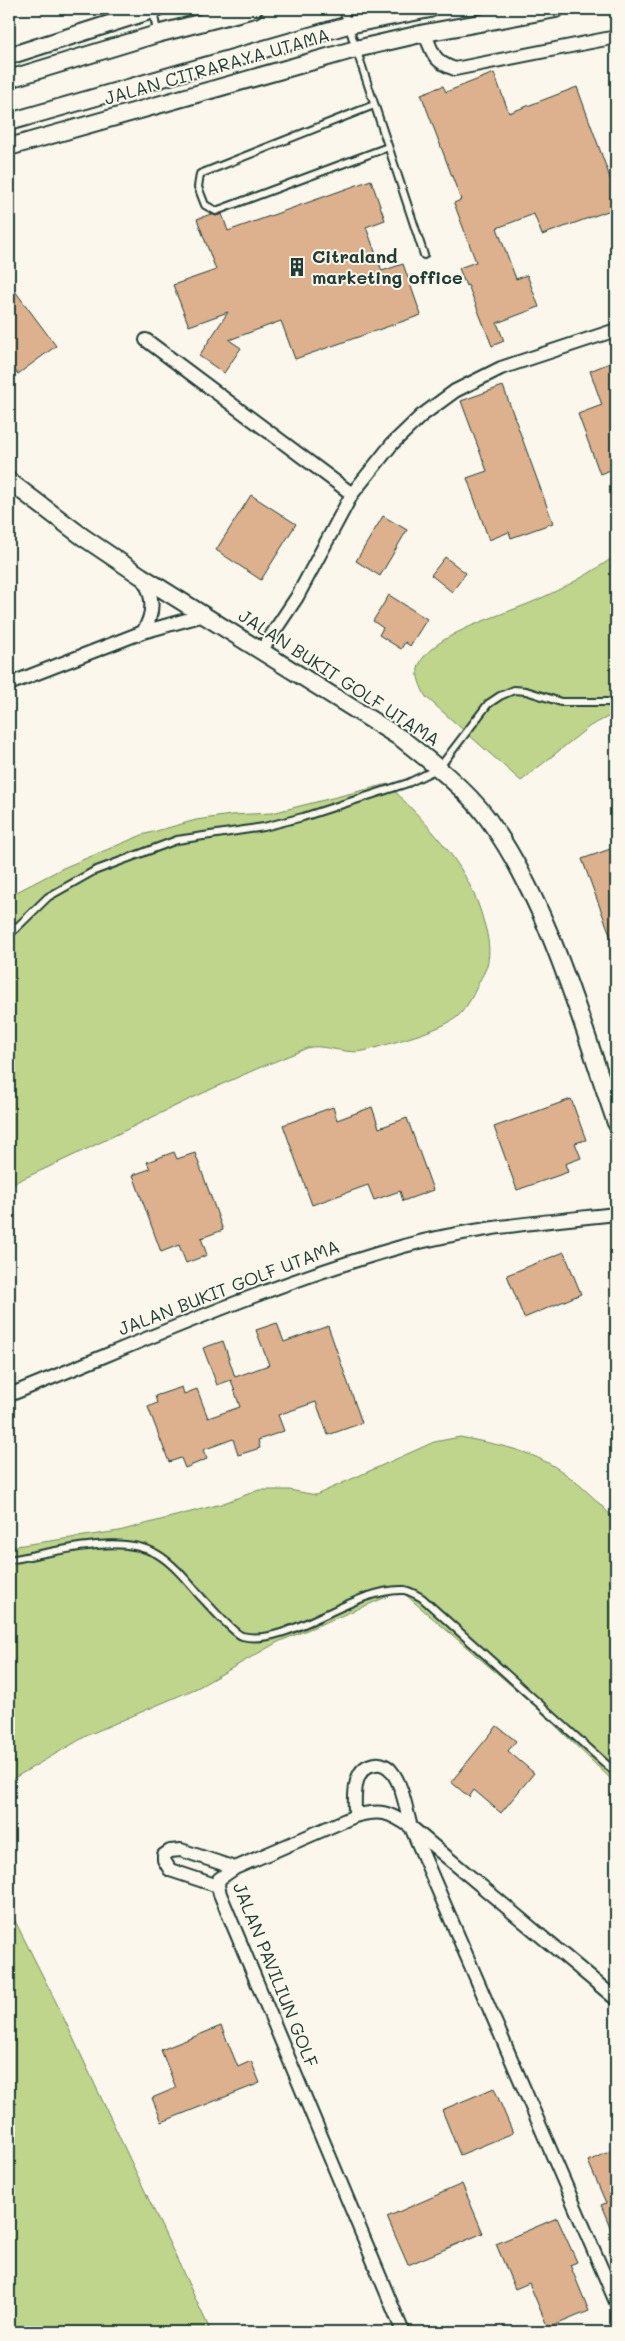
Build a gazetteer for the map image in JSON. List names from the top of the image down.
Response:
{
  "streets": {
    "street": ["JALAN CITRARAYA UTAMA", "JALAN BUKIT GOLF UTAMA", "JALAN PAVILIUN GOLF"]
  },
  "places": {
    "building": ["Citraland marketing office"]
  }
}
